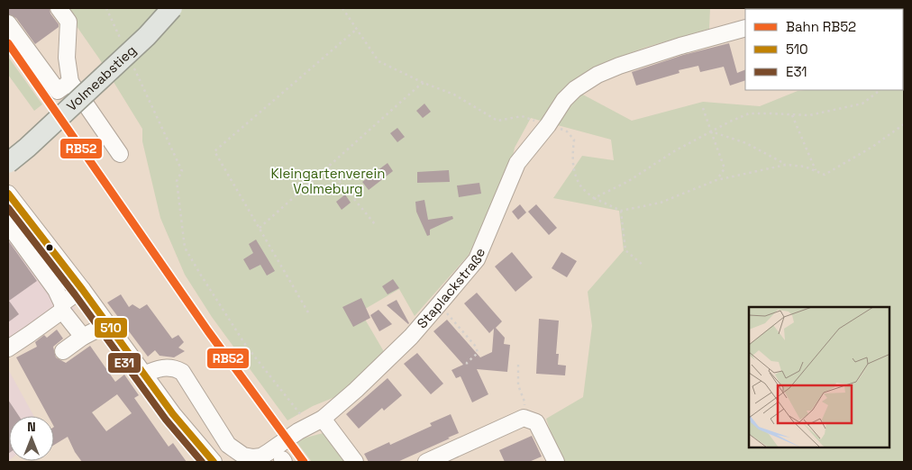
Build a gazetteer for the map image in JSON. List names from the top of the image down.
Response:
{
  "streets": {
    "main road": ["Volmeabstieg"],
    "street": ["Staplackstraße"]
  },
  "parks": ["Kleingartenverein Volmeburg"],
  "lines": ["rail line RB52", "transit line 510", "transit line E31"],
  "legend": ["Bahn RB52", "510", "E31"],
  "north": "top"
}
